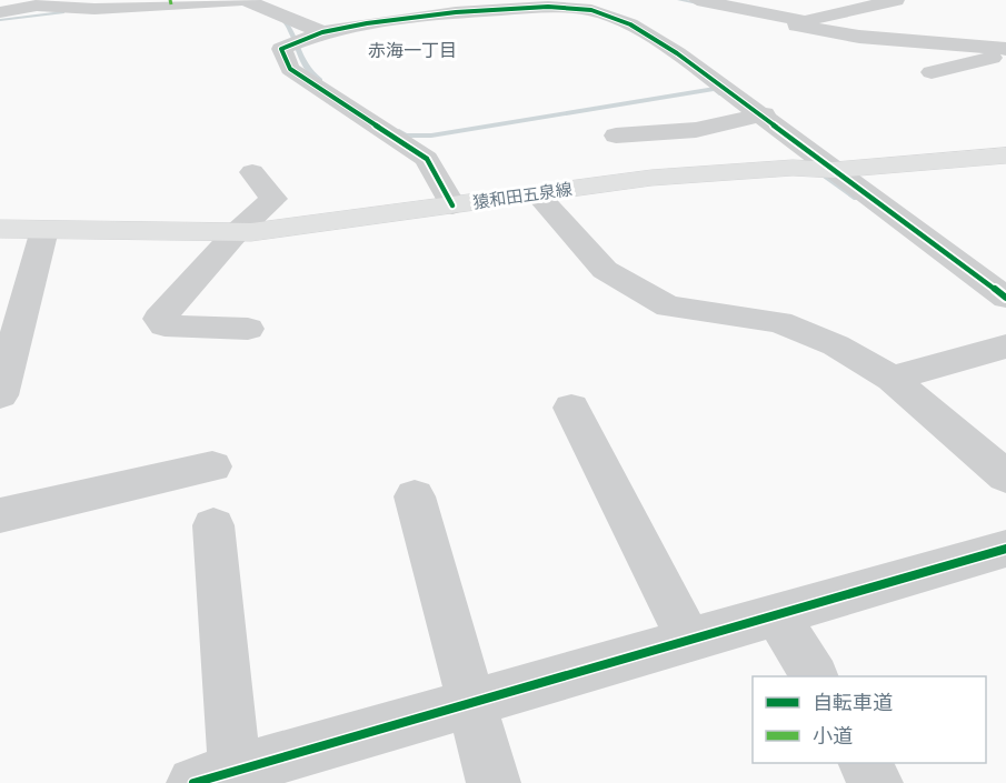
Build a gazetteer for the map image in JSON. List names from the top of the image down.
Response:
{
  "streets": {
    "main road": ["猿和田五泉線"]
  },
  "districts": ["赤海一丁目"],
  "legend": ["自転車道", "小道"]
}
